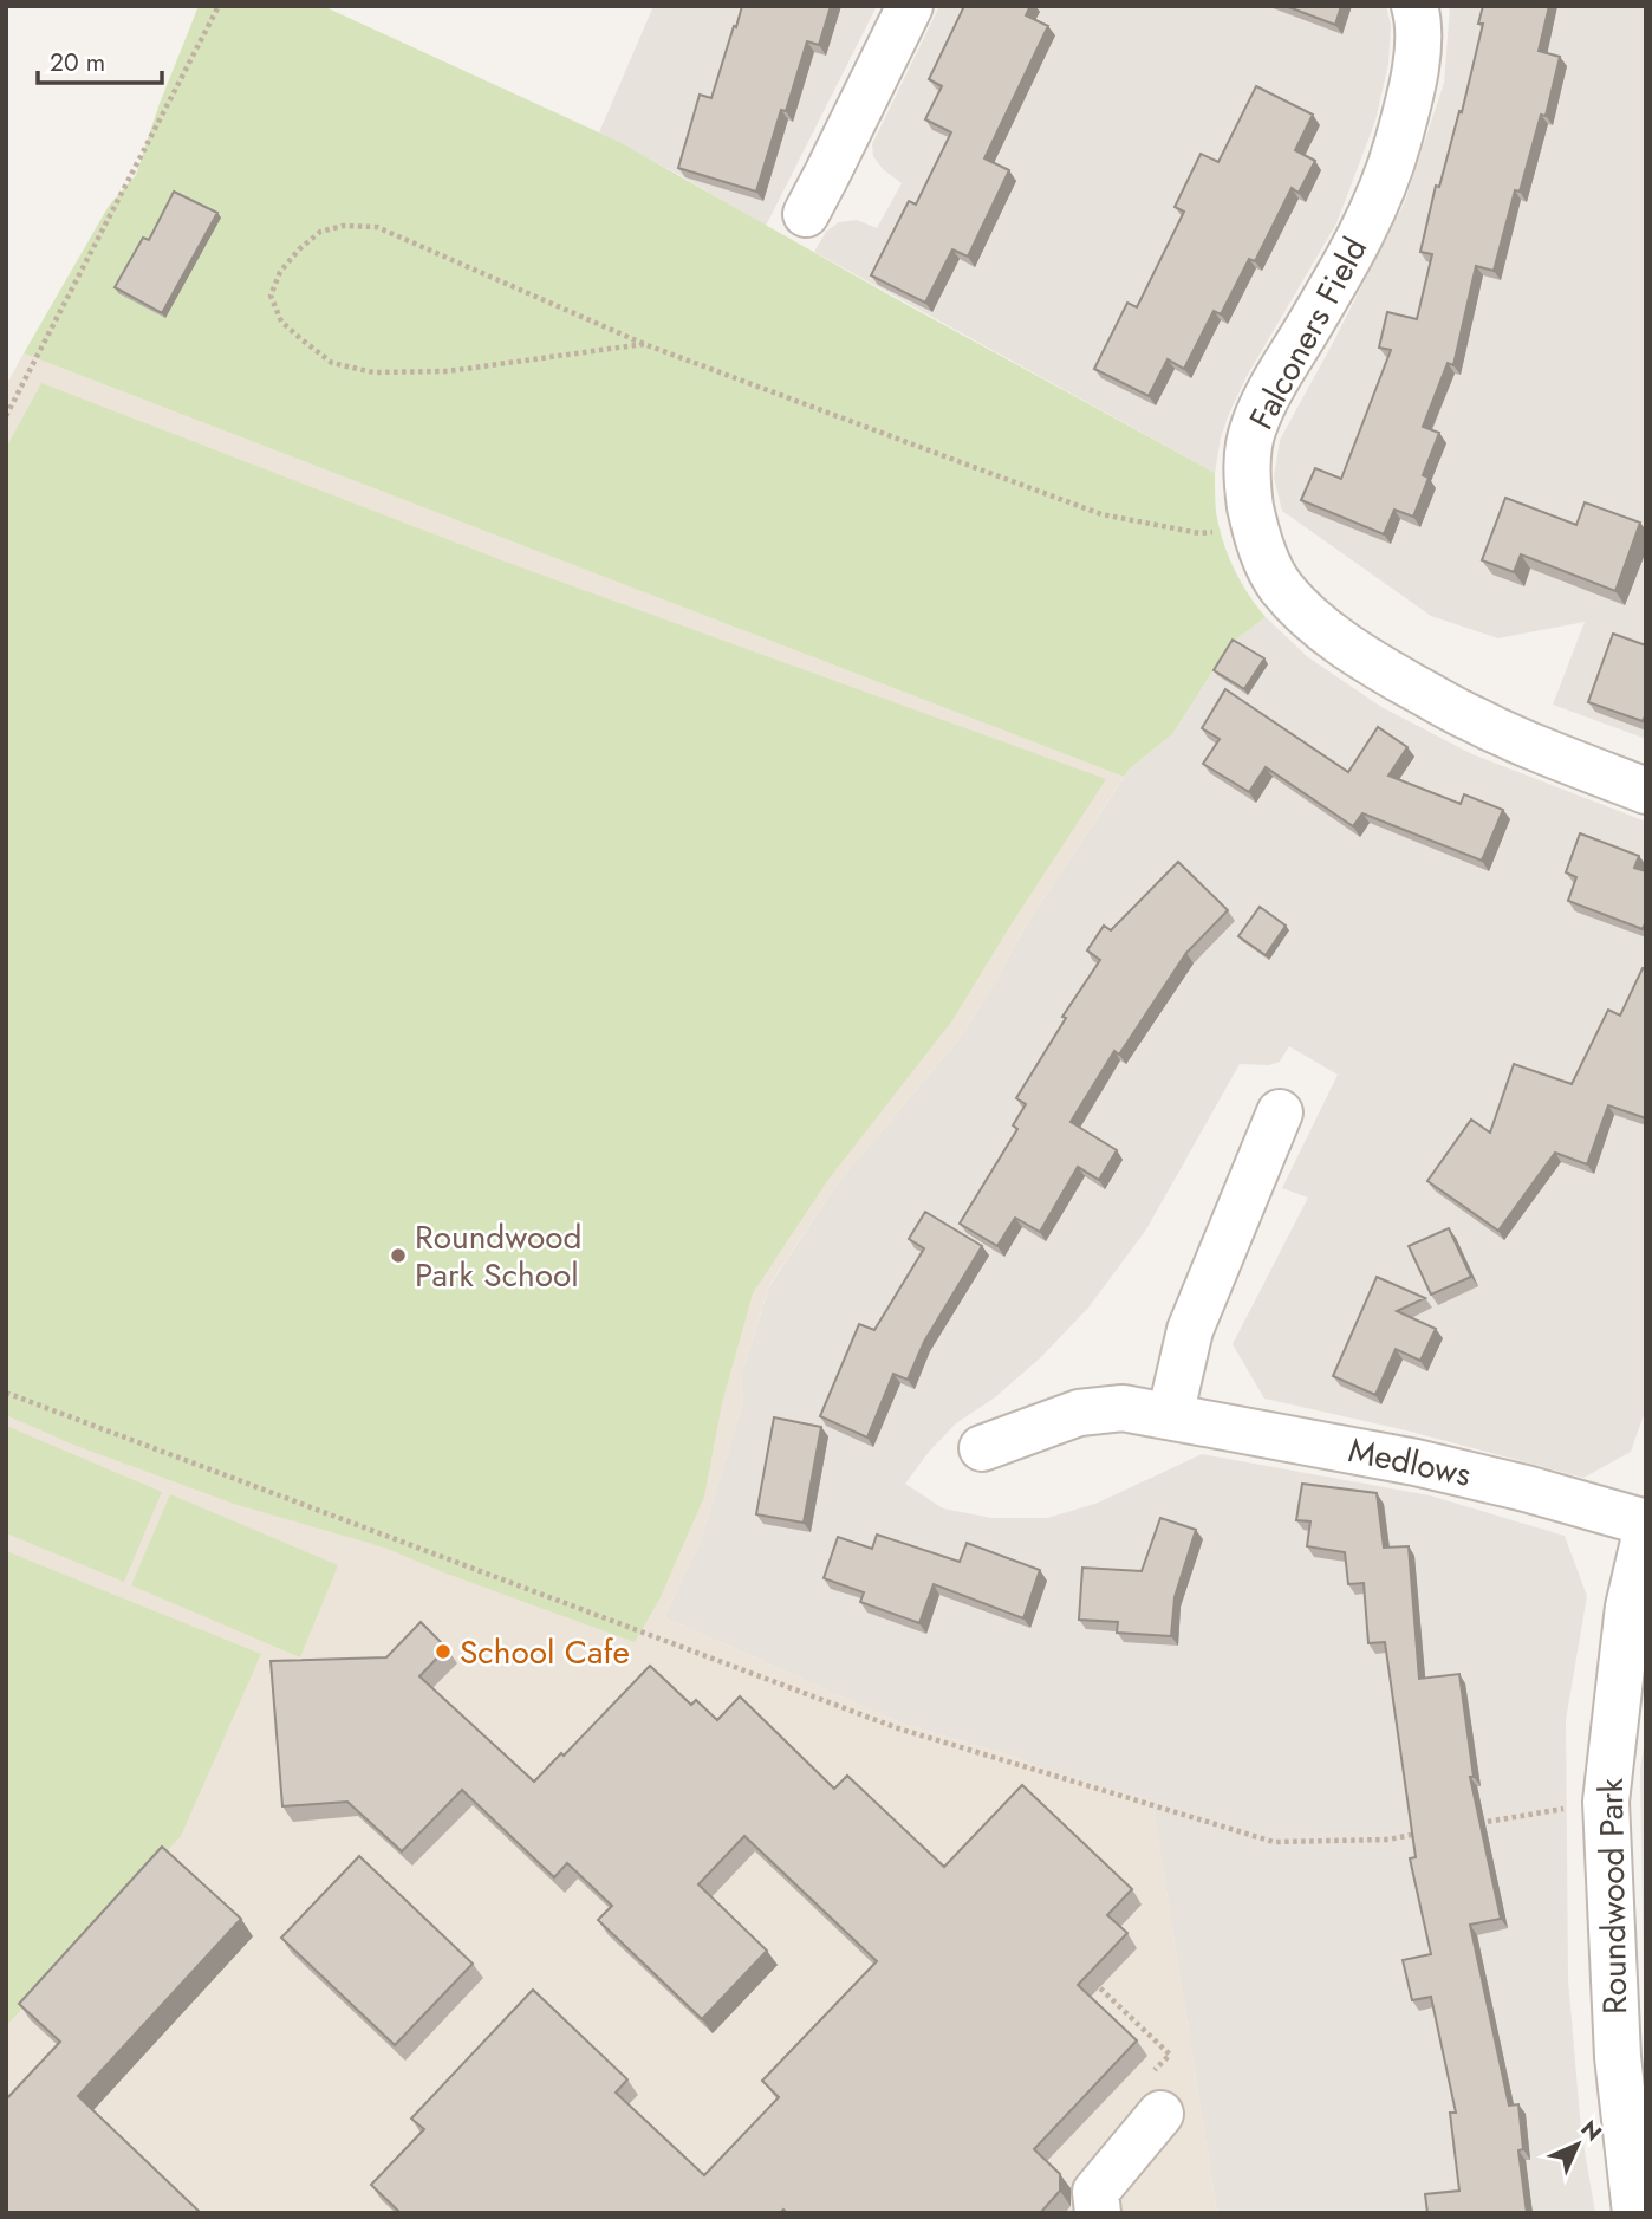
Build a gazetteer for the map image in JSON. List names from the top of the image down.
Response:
{
  "streets": {
    "street": ["Falconers Field", "Medlows", "Roundwood Park"]
  },
  "places": ["Roundwood Park School", "School Cafe"],
  "scale_bar": "20 m",
  "north": "top right"
}
